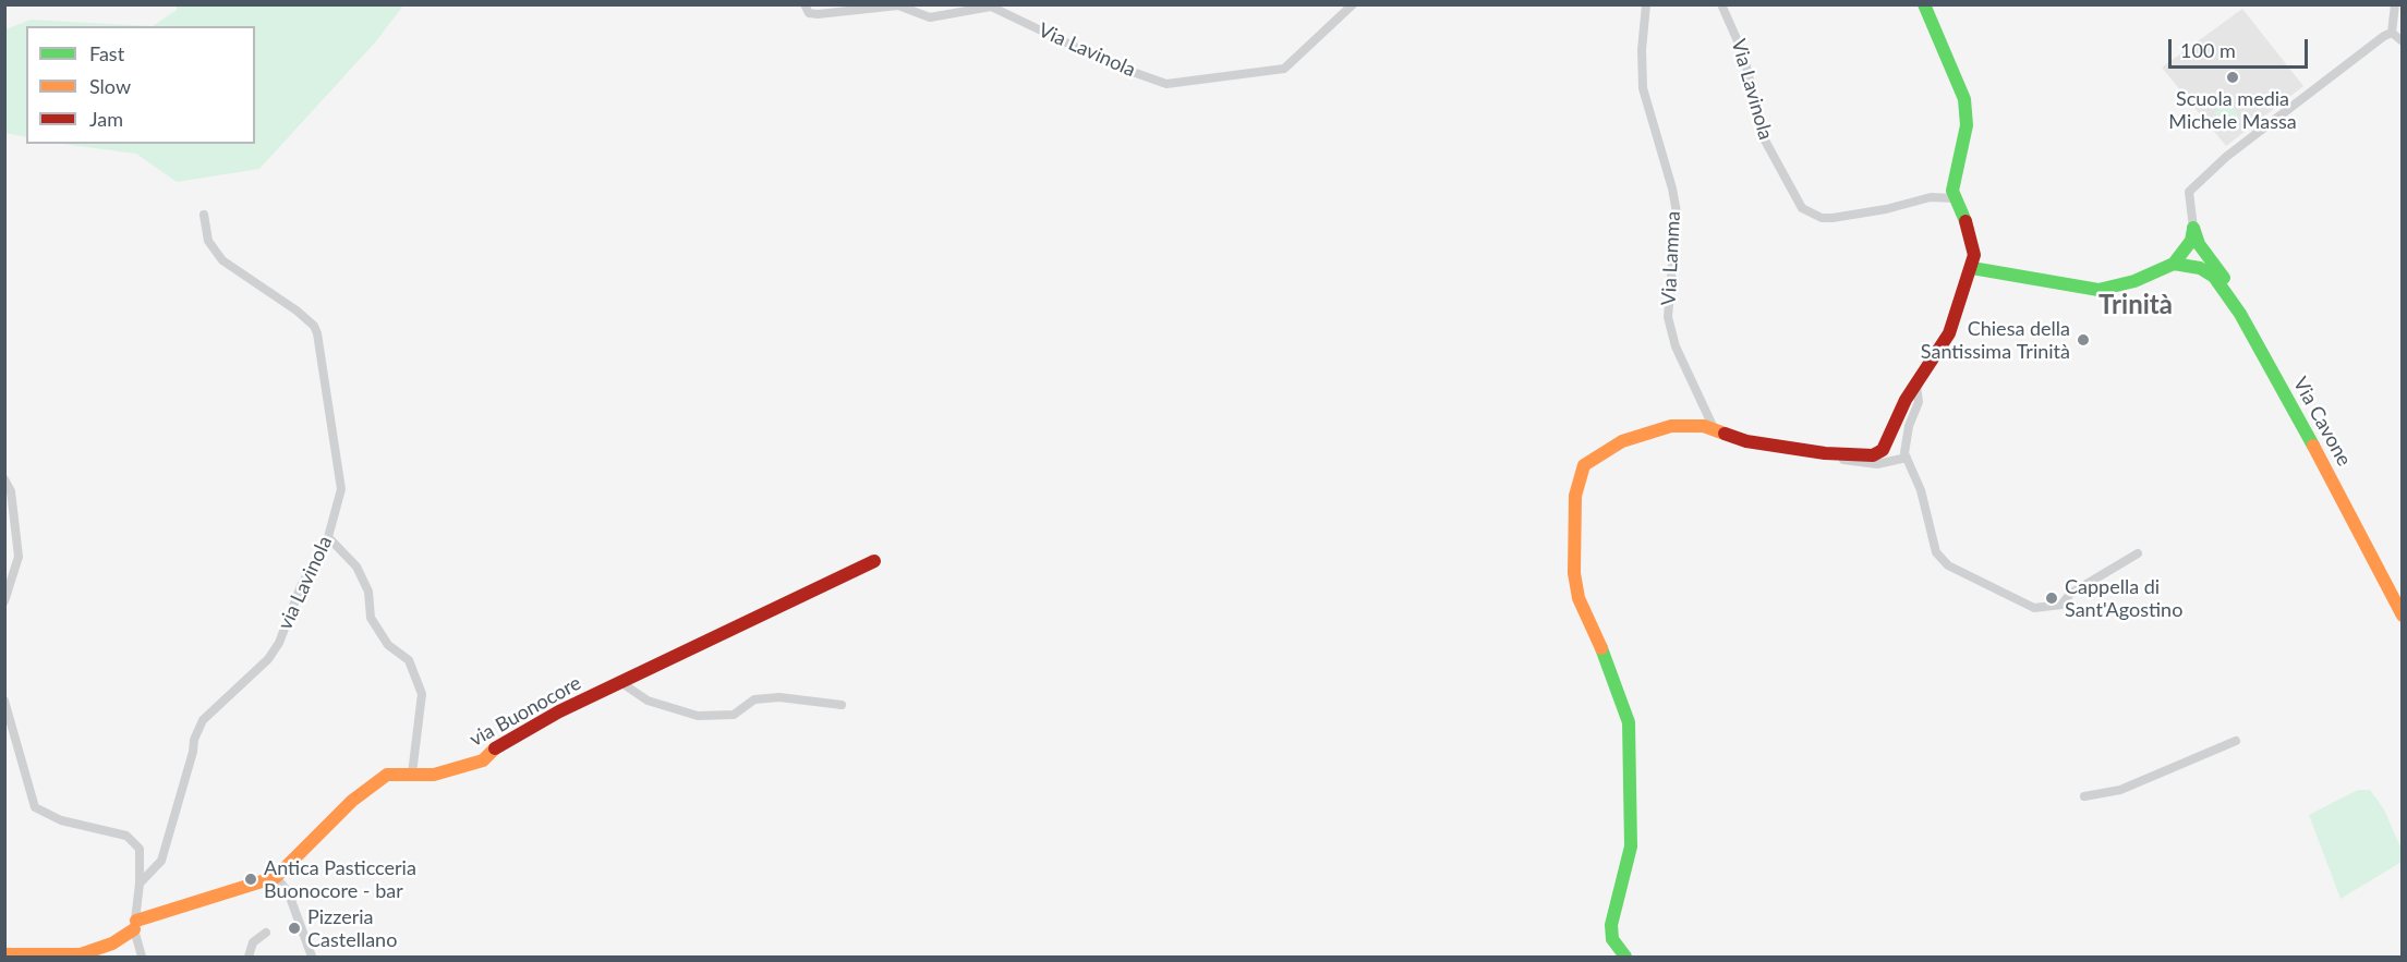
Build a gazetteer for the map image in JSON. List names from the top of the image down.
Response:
{
  "streets": {
    "main road": ["Via Cavone", "via Buonocore"],
    "street": ["Via Lavinola", "Via Lamma", "via Lavinola"]
  },
  "districts": ["Trinità"],
  "places": [
    "Scuola media Michele Massa",
    "Chiesa della Santissima Trinità",
    "Cappella di Sant'Agostino",
    "Antica Pasticceria Buonocore - bar",
    "Pizzeria Castellano"
  ],
  "legend": ["Fast", "Slow", "Jam"],
  "scale_bar": "100 m"
}
